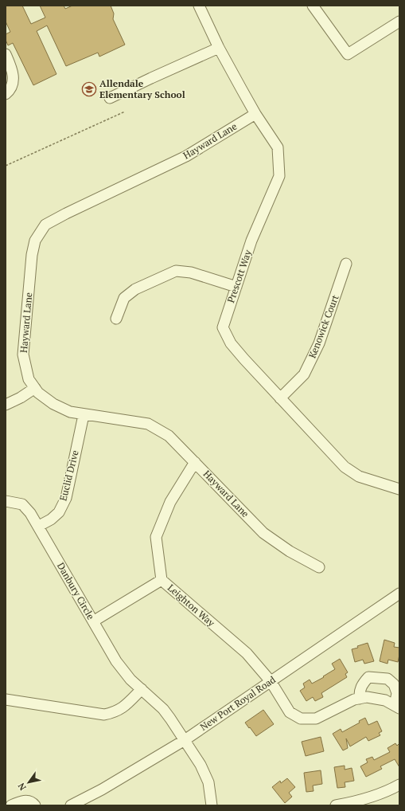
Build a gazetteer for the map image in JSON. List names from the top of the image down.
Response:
{
  "streets": {
    "street": [
      "Hayward Lane",
      "Prescott Way",
      "Kenowick Court",
      "Euclid Drive",
      "Danbury Circle",
      "Leighton Way",
      "New Port Royal Road"
    ]
  },
  "crossings": [
    ["Hayward Lane", "Prescott Way"],
    ["Hayward Lane", "Euclid Drive"],
    ["Hayward Lane", "Leighton Way"],
    ["Prescott Way", "Kenowick Court"],
    ["Euclid Drive", "Danbury Circle"],
    ["Danbury Circle", "New Port Royal Road"],
    ["Leighton Way", "New Port Royal Road"]
  ],
  "places": {
    "school or university": ["Allendale Elementary School"]
  },
  "north": "bottom left"
}
